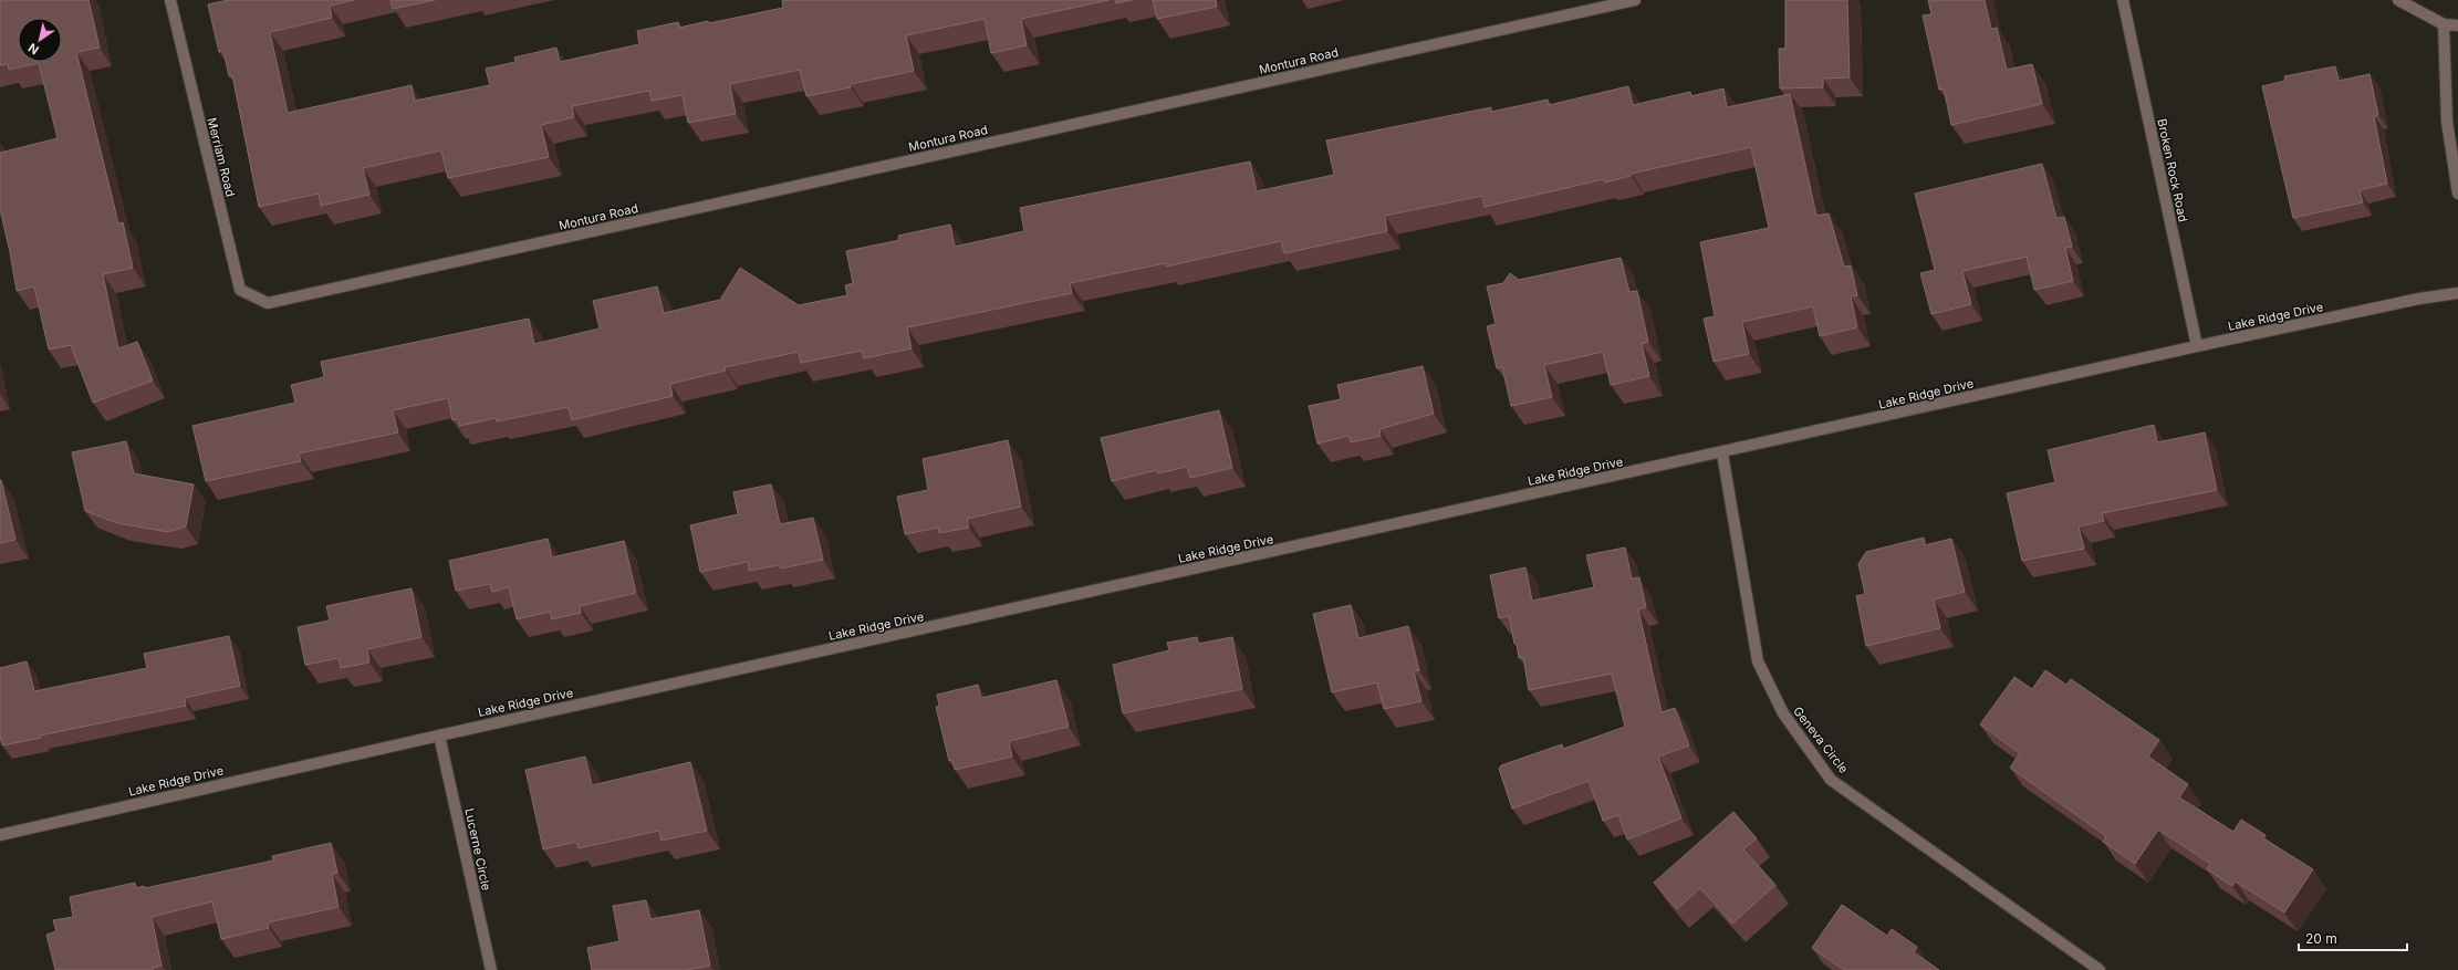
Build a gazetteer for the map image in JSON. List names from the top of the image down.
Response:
{
  "streets": {
    "street": [
      "Montura Road",
      "Merriam Road",
      "Broken Rock Road",
      "Lake Ridge Drive",
      "Geneva Circle",
      "Lucerne Circle"
    ]
  },
  "crossings": [
    ["Montura Road", "Merriam Road"],
    ["Broken Rock Road", "Lake Ridge Drive"],
    ["Lake Ridge Drive", "Geneva Circle"],
    ["Lake Ridge Drive", "Lucerne Circle"]
  ],
  "scale_bar": "20 m",
  "north": "bottom left"
}
